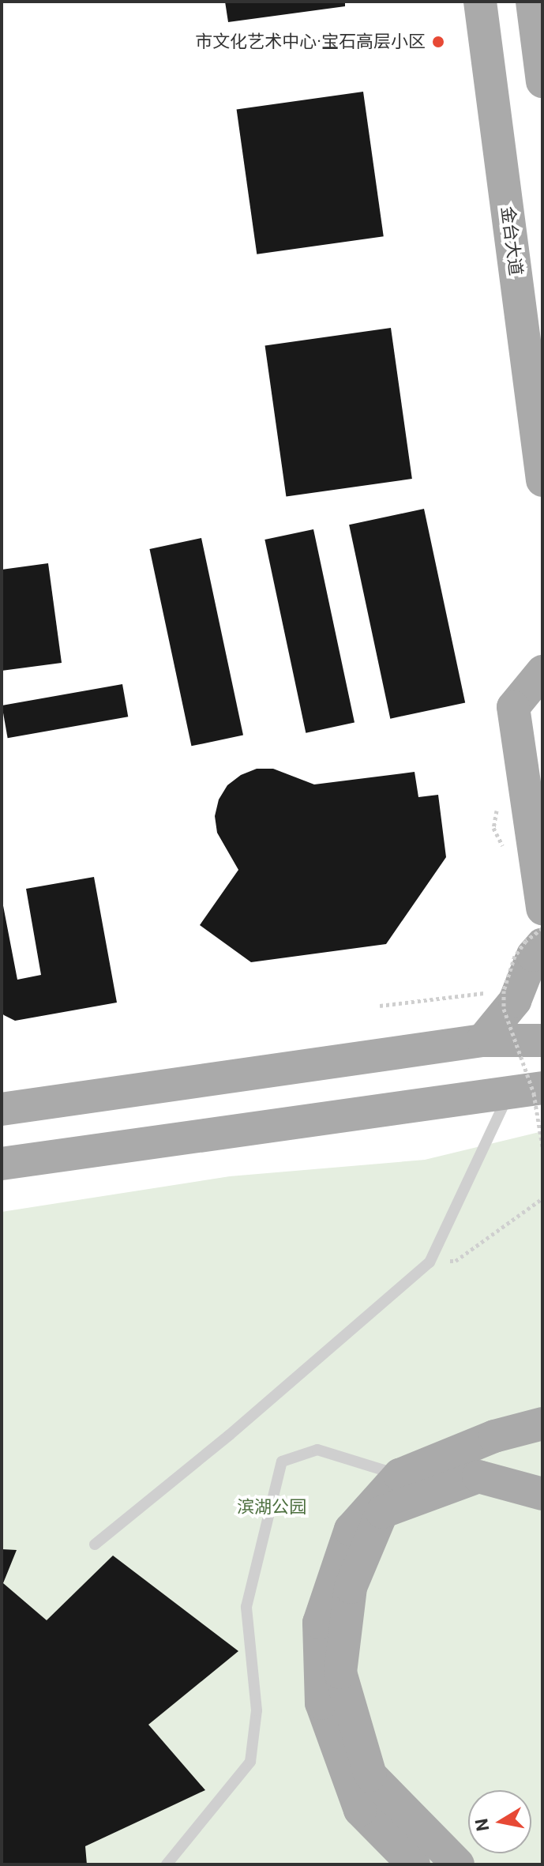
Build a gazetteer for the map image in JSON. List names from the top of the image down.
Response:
{
  "streets": {
    "main road": ["金台大道"]
  },
  "parks": ["滨湖公园"],
  "places": ["市文化艺术中心·宝石高层小区"],
  "north": "left"
}
